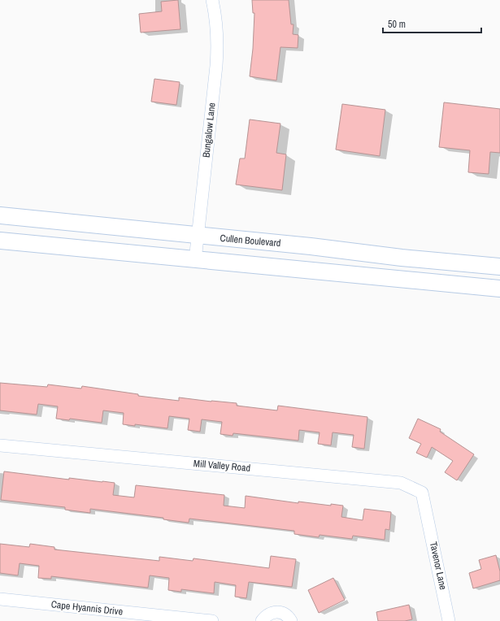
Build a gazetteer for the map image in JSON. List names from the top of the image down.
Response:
{
  "streets": {
    "main road": ["Cullen Boulevard"],
    "street": [
      "Bungalow Lane",
      "Mill Valley Road",
      "Tavenor Lane",
      "Cape Hyannis Drive"
    ]
  },
  "crossings": [
    ["Bungalow Lane", "Cullen Boulevard"],
    ["Mill Valley Road", "Tavenor Lane"]
  ],
  "scale_bar": "50 m"
}
